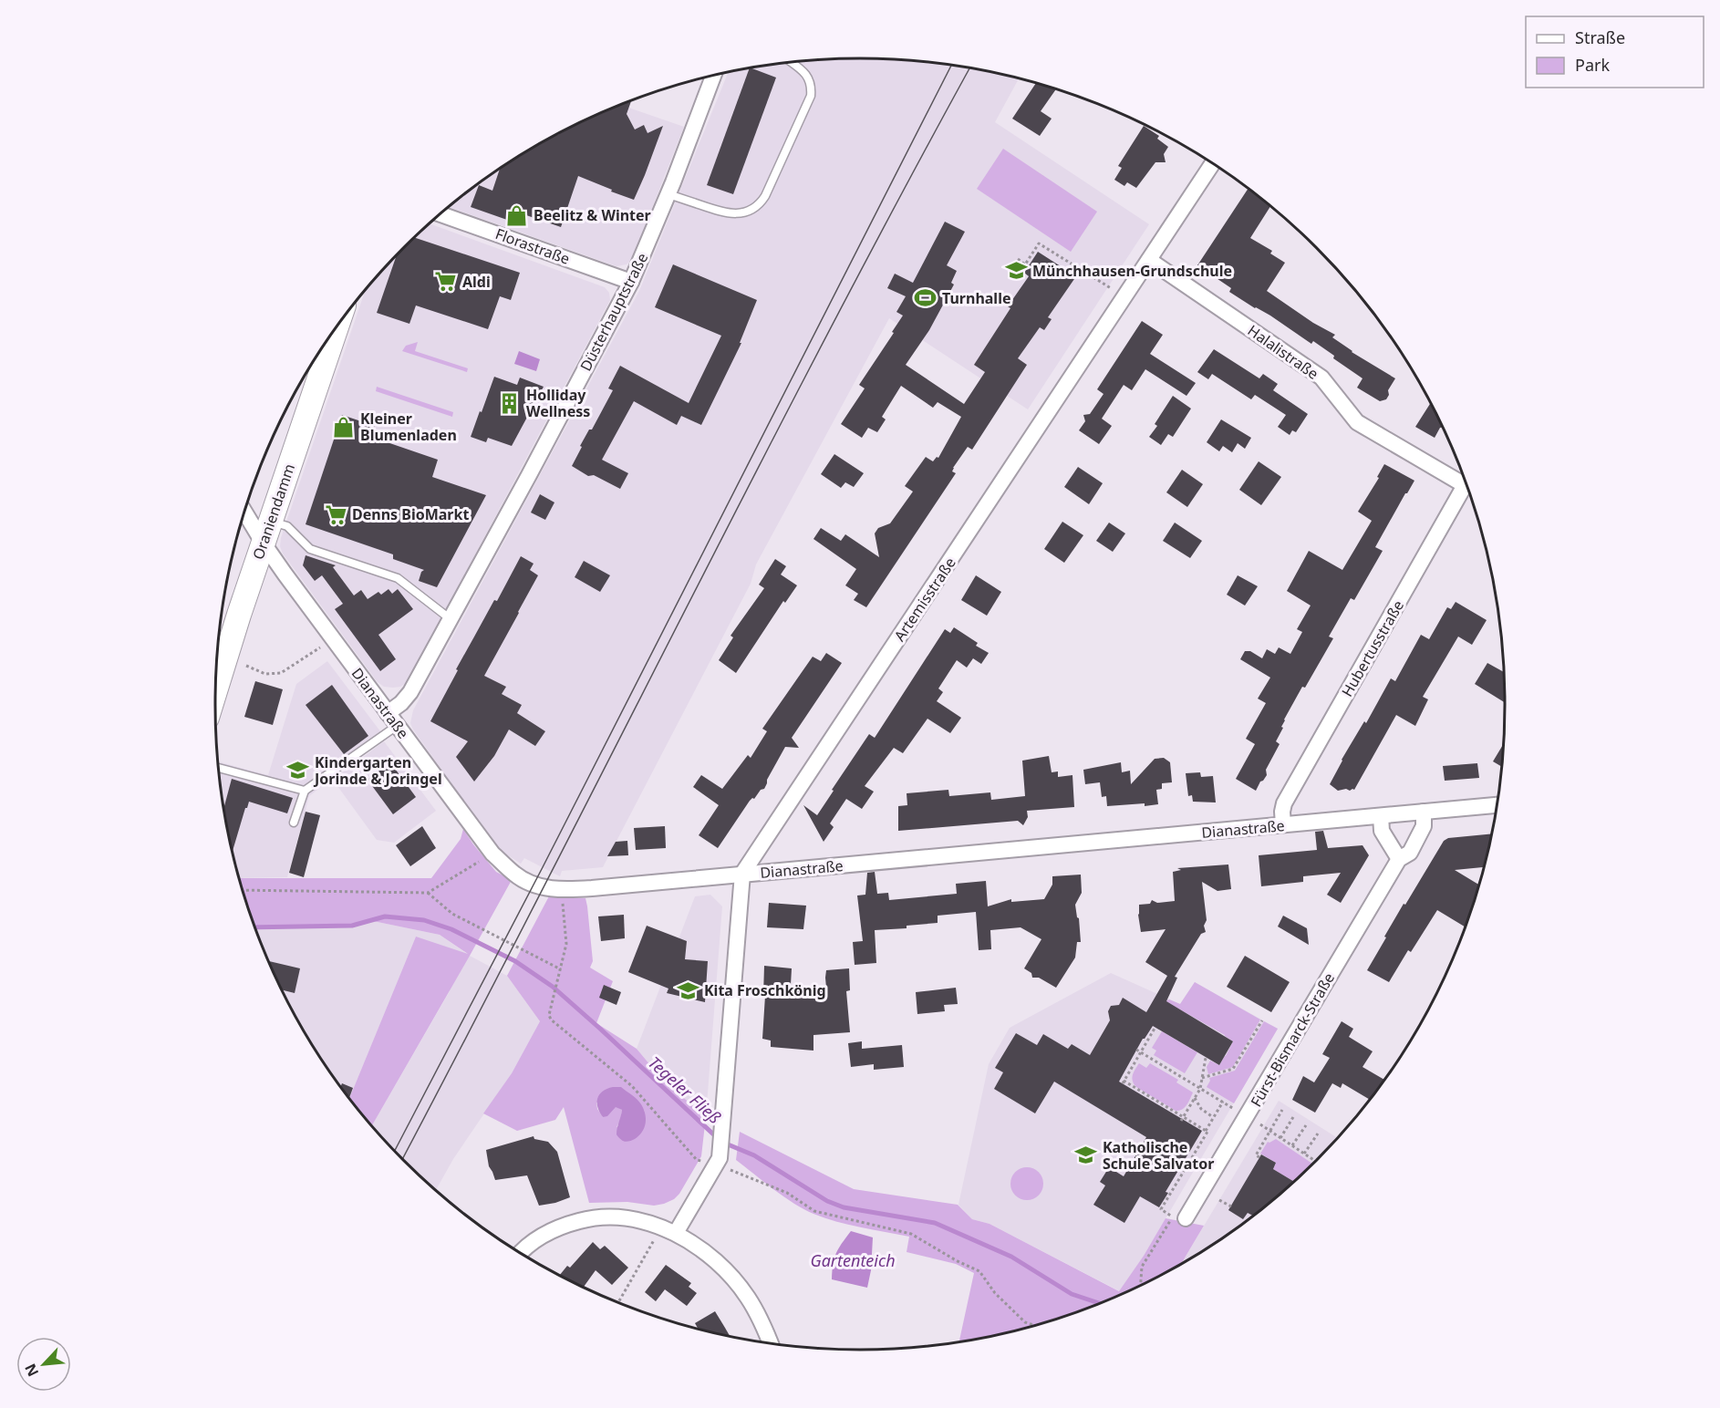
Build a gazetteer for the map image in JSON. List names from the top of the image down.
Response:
{
  "streets": {
    "main road": ["Oraniendamm"],
    "street": [
      "Florastraße",
      "Düsterhauptstraße",
      "Halalistraße",
      "Artemisstraße",
      "Hubertusstraße",
      "Dianastraße",
      "Fürst-Bismarck-Straße"
    ]
  },
  "crossings": [
    ["Florastraße", "Düsterhauptstraße"],
    ["Düsterhauptstraße", "Dianastraße"],
    ["Halalistraße", "Artemisstraße"],
    ["Oraniendamm", "Dianastraße"],
    ["Artemisstraße", "Dianastraße"],
    ["Hubertusstraße", "Dianastraße"],
    ["Dianastraße", "Fürst-Bismarck-Straße"]
  ],
  "water": ["Tegeler Fließ", "Gartenteich"],
  "places": {
    "shop": ["Beelitz & Winter", "Kleiner Blumenladen"],
    "school or university": [
      "Münchhausen-Grundschule",
      "Kindergarten Jorinde & Joringel",
      "Kita Froschkönig",
      "Katholische Schule Salvator"
    ],
    "supermarket": ["Aldi", "Denns BioMarkt"],
    "sports": ["Turnhalle"],
    "building": ["Holliday Wellness"]
  },
  "legend": ["Straße", "Park"],
  "north": "bottom left"
}
